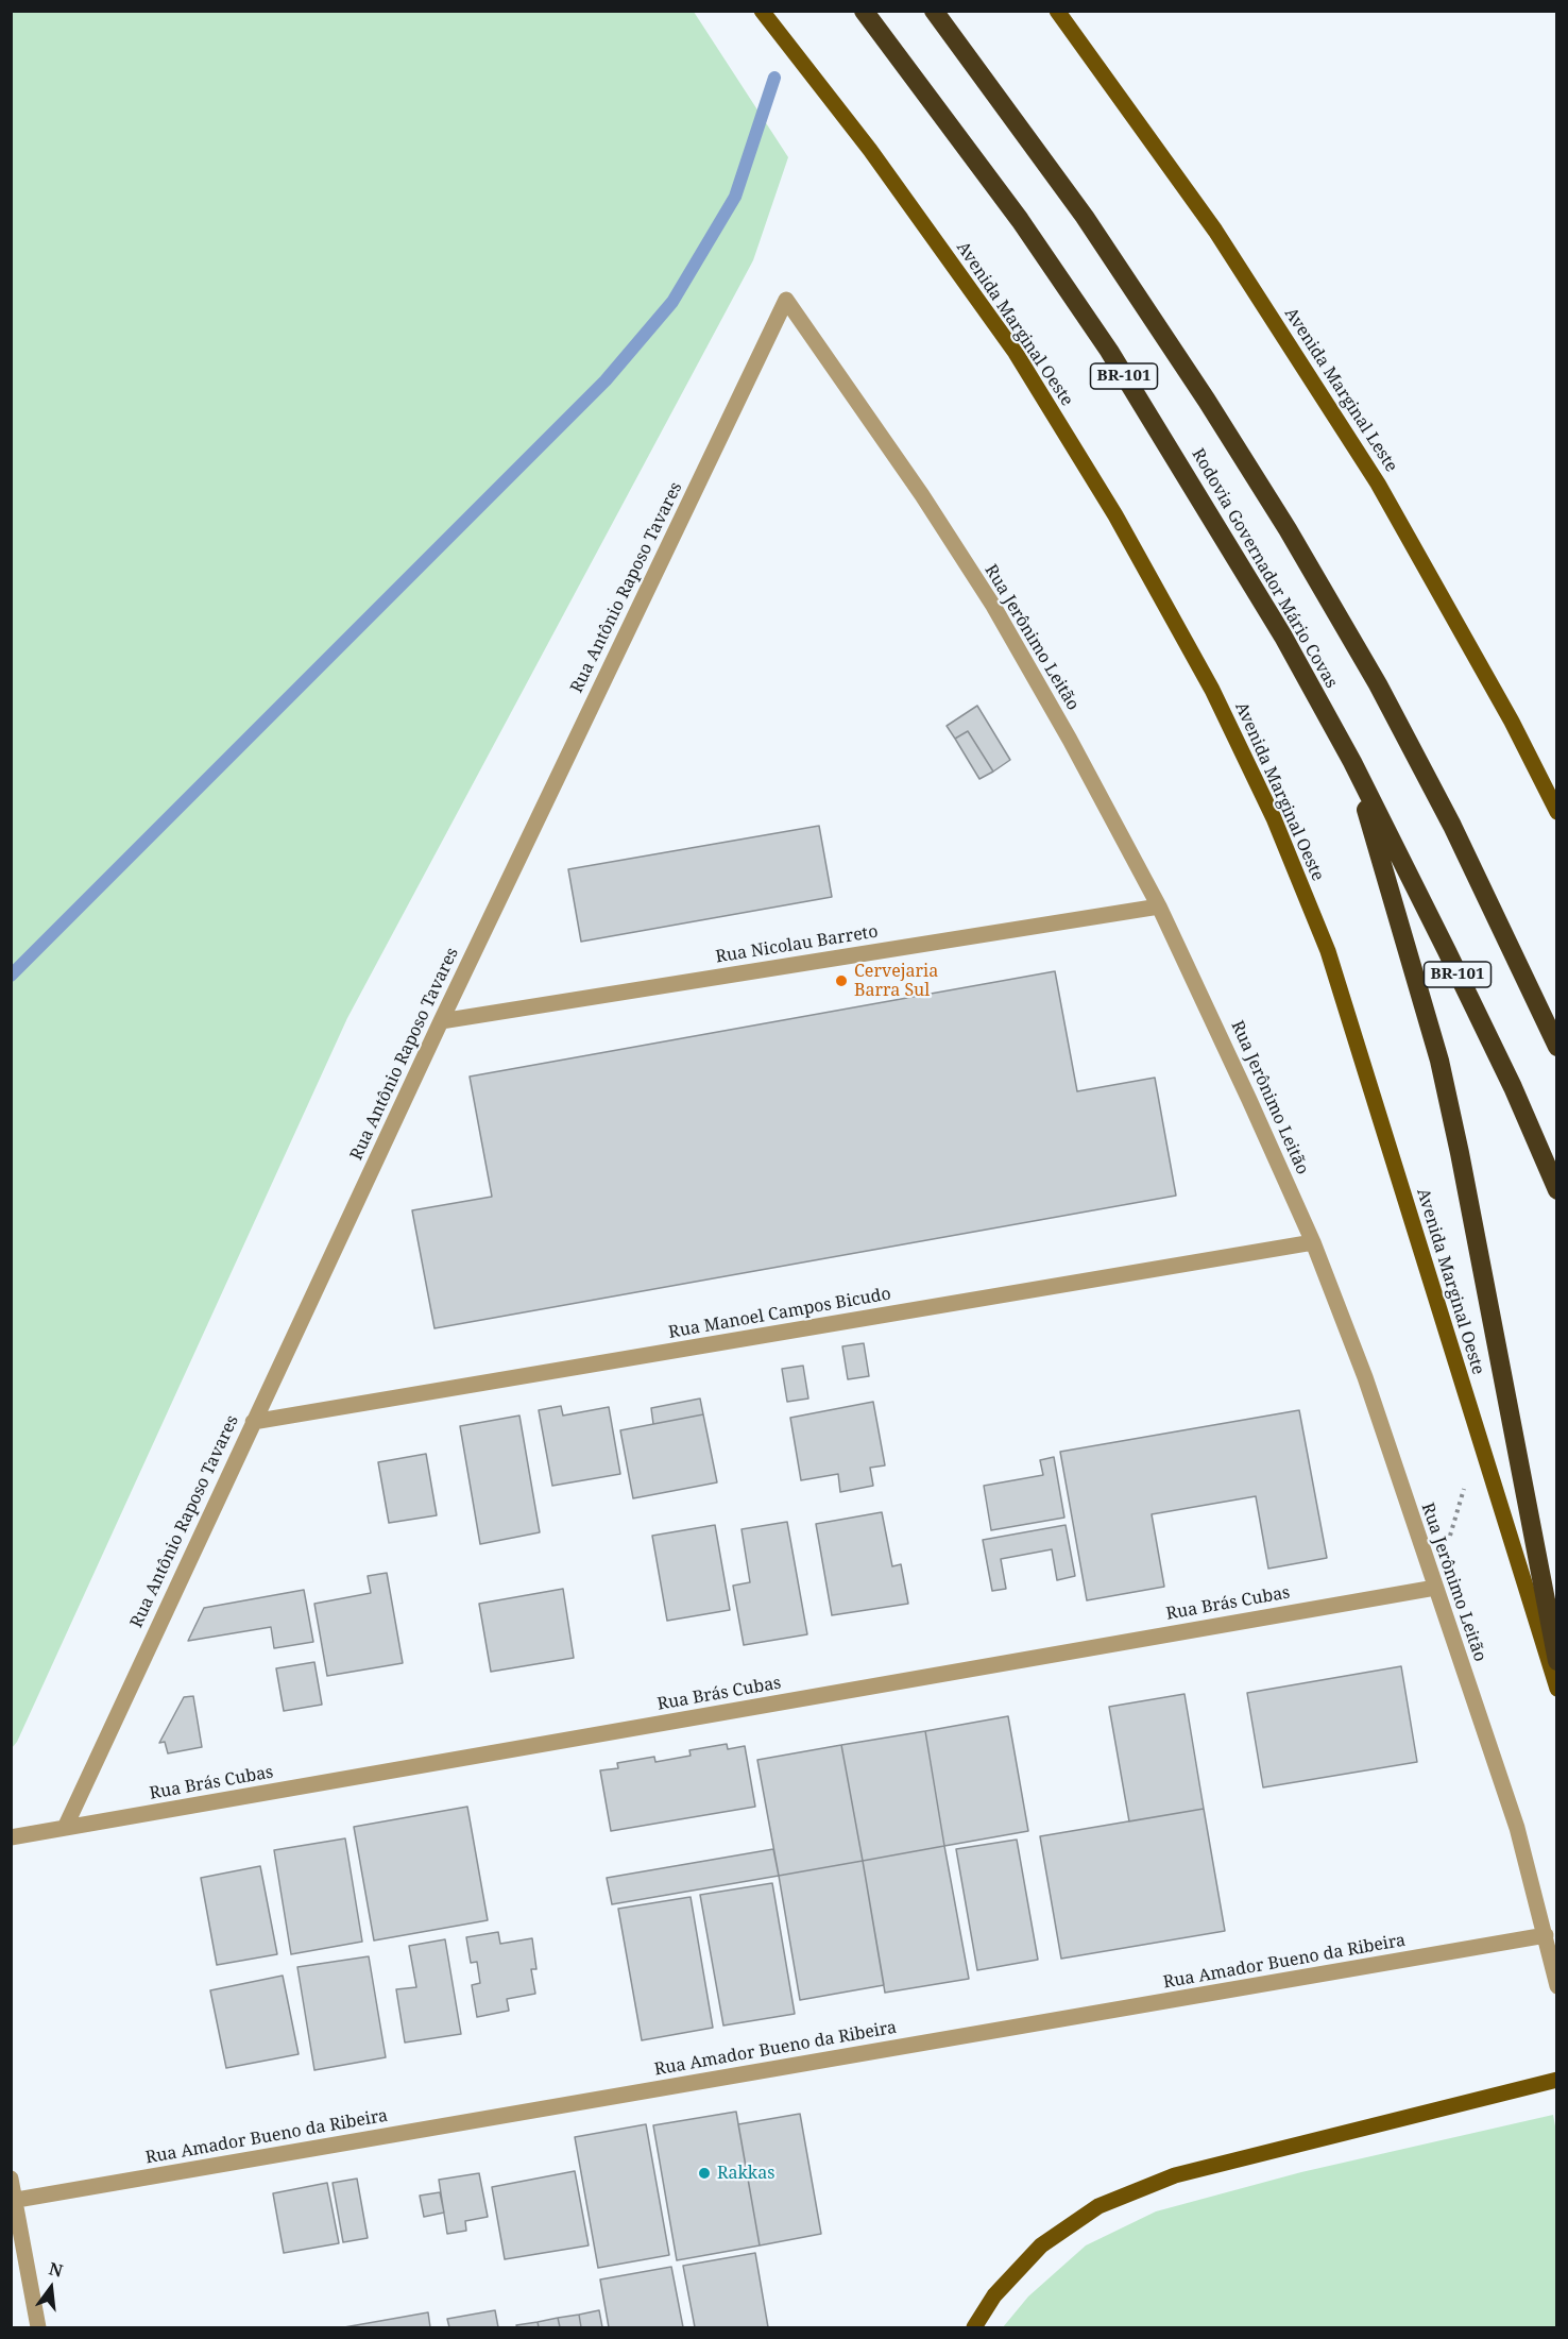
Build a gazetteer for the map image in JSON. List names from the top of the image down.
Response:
{
  "streets": {
    "highway": ["BR-101", "Rodovia Governador Mário Covas"],
    "main road": ["Avenida Marginal Oeste", "Avenida Marginal Leste"],
    "street": [
      "Rua Antônio Raposo Tavares",
      "Rua Jerônimo Leitão",
      "Rua Nicolau Barreto",
      "Rua Manoel Campos Bicudo",
      "Rua Brás Cubas",
      "Rua Amador Bueno da Ribeira"
    ]
  },
  "crossings": [
    ["Rua Antônio Raposo Tavares", "Rua Jerônimo Leitão"],
    ["Rua Antônio Raposo Tavares", "Rua Nicolau Barreto"],
    ["Rua Antônio Raposo Tavares", "Rua Manoel Campos Bicudo"],
    ["Rua Antônio Raposo Tavares", "Rua Brás Cubas"],
    ["Rua Jerônimo Leitão", "Rua Nicolau Barreto"],
    ["Rua Jerônimo Leitão", "Rua Manoel Campos Bicudo"],
    ["Rua Jerônimo Leitão", "Rua Brás Cubas"],
    ["Rua Jerônimo Leitão", "Rua Amador Bueno da Ribeira"]
  ],
  "places": ["Cervejaria Barra Sul", "Rakkas"],
  "north": "top"
}
